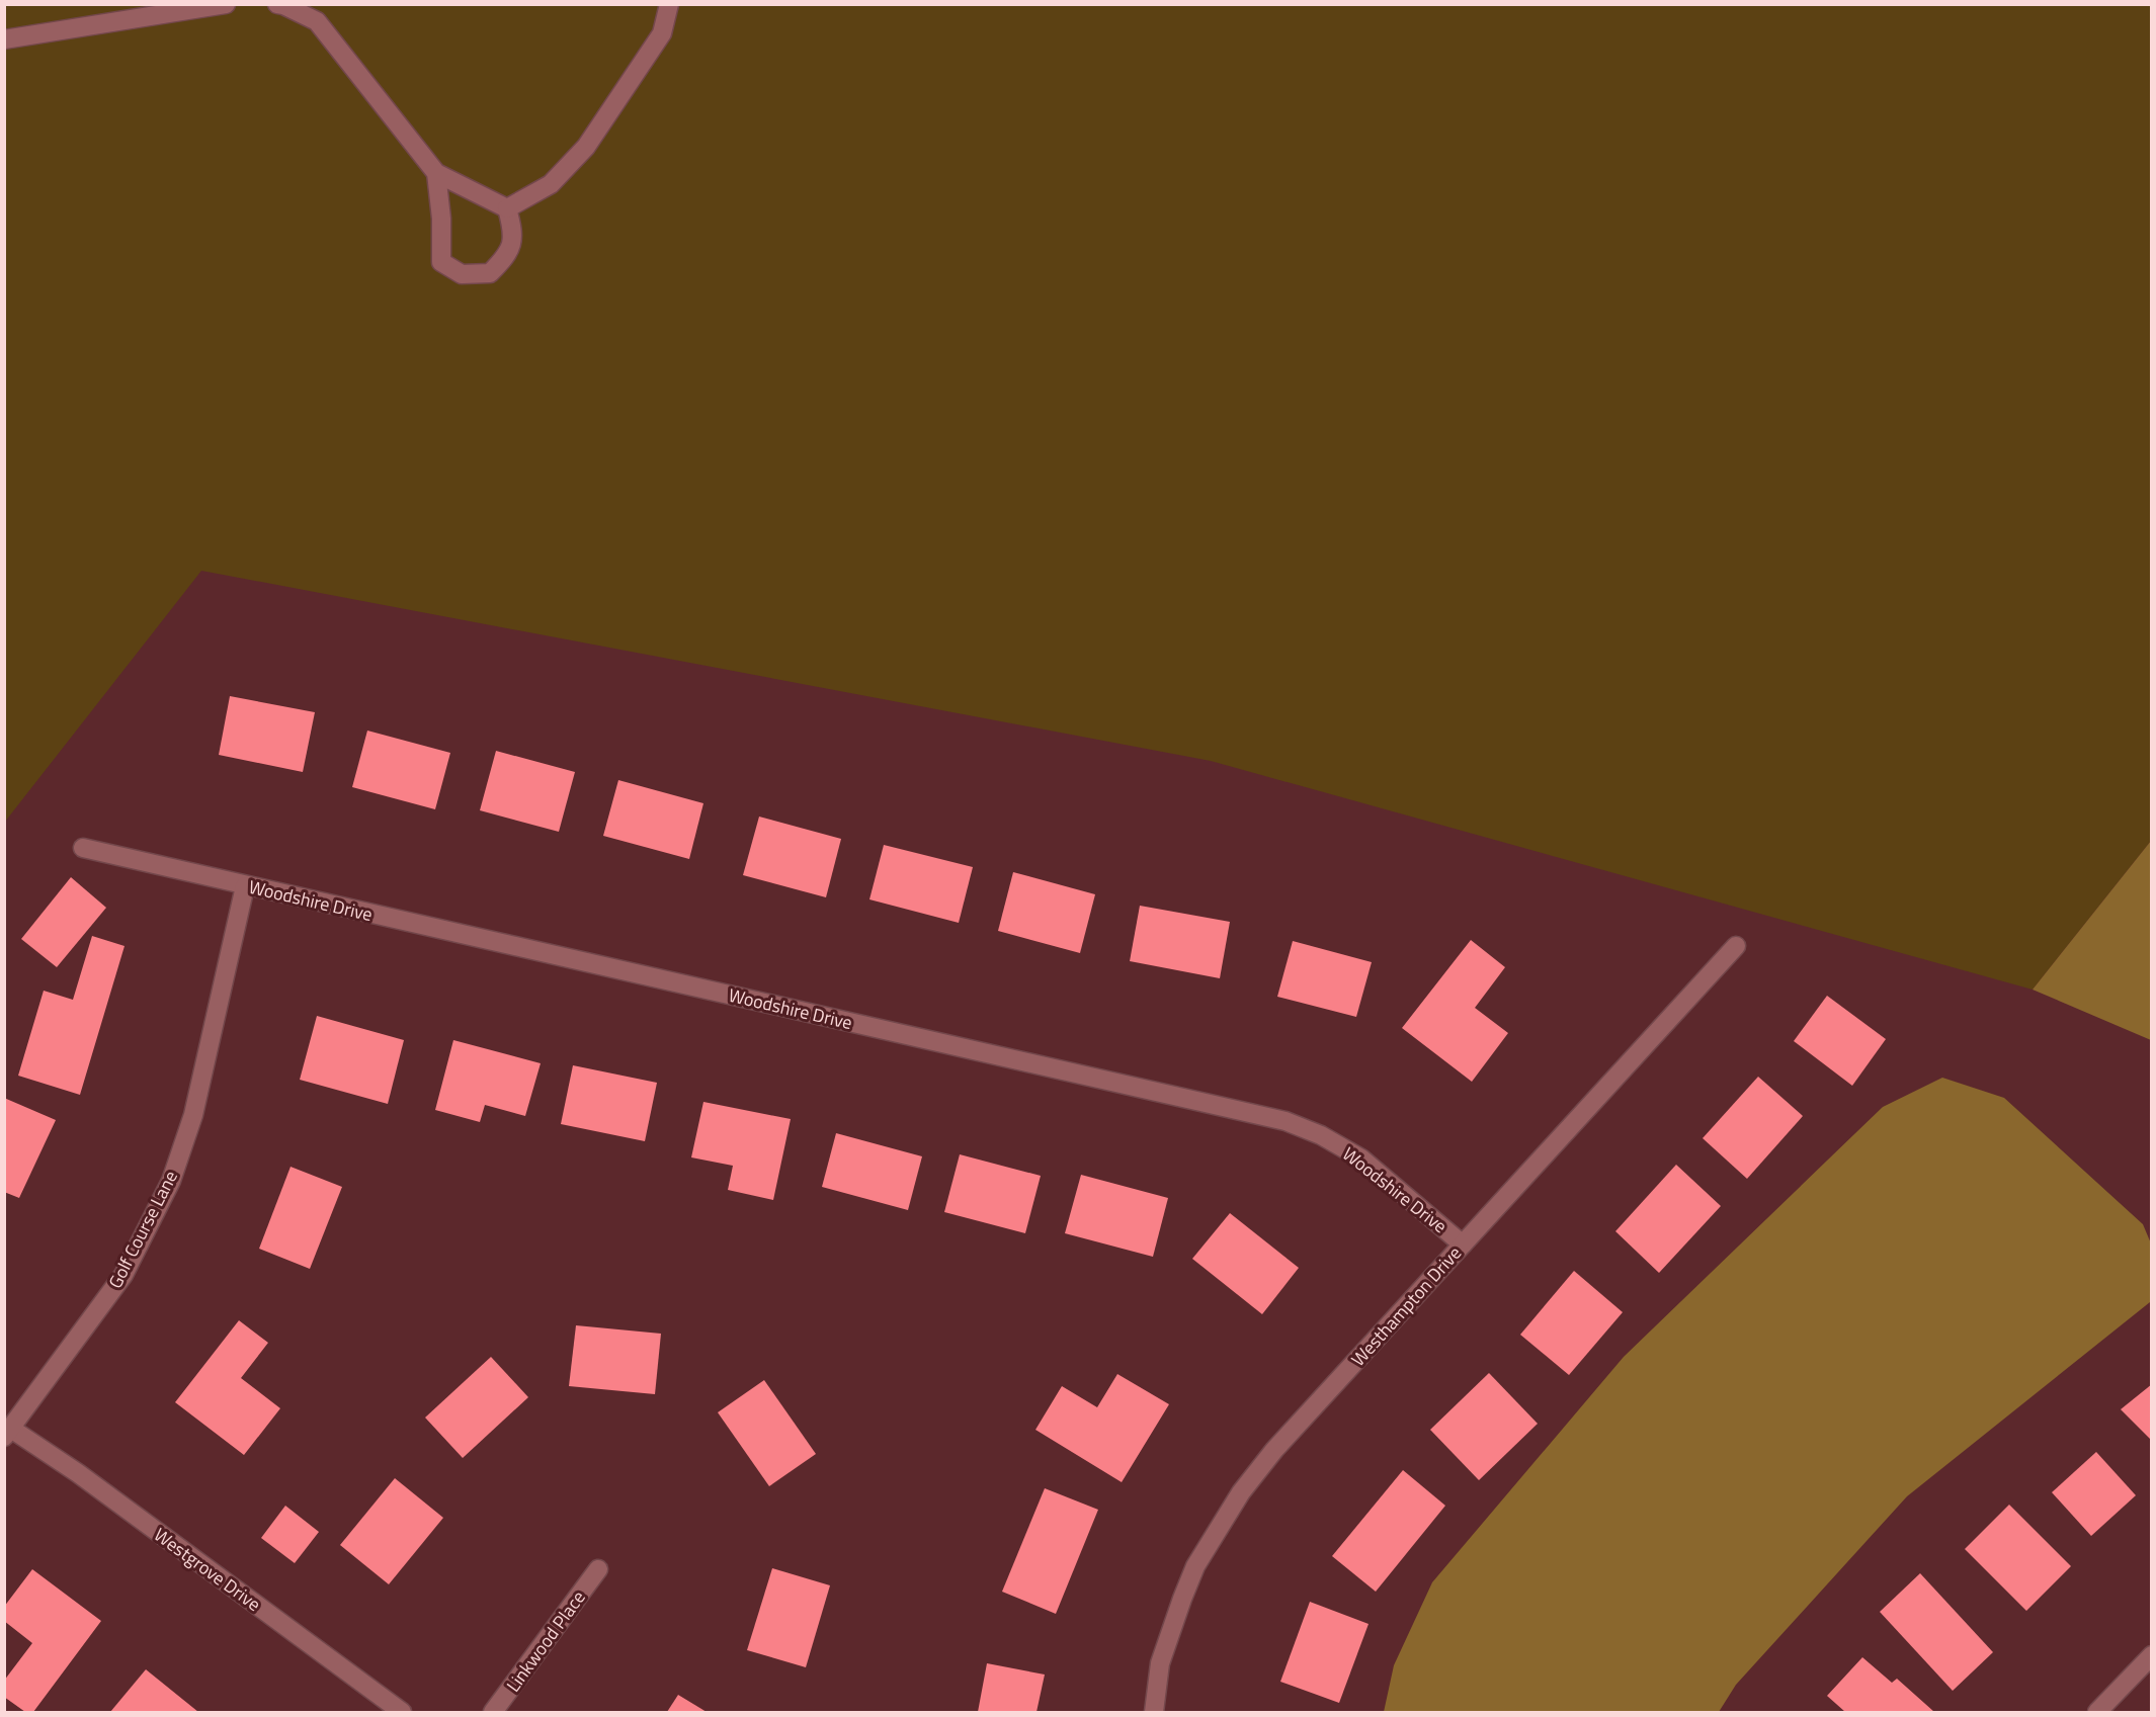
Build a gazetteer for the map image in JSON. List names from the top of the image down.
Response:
{
  "streets": {
    "street": [
      "Woodshire Drive",
      "Golf Course Lane",
      "Westhampton Drive",
      "Westgrove Drive",
      "Linkwood Place"
    ]
  },
  "crossings": [
    ["Woodshire Drive", "Golf Course Lane"],
    ["Woodshire Drive", "Westhampton Drive"],
    ["Golf Course Lane", "Westgrove Drive"]
  ]
}
